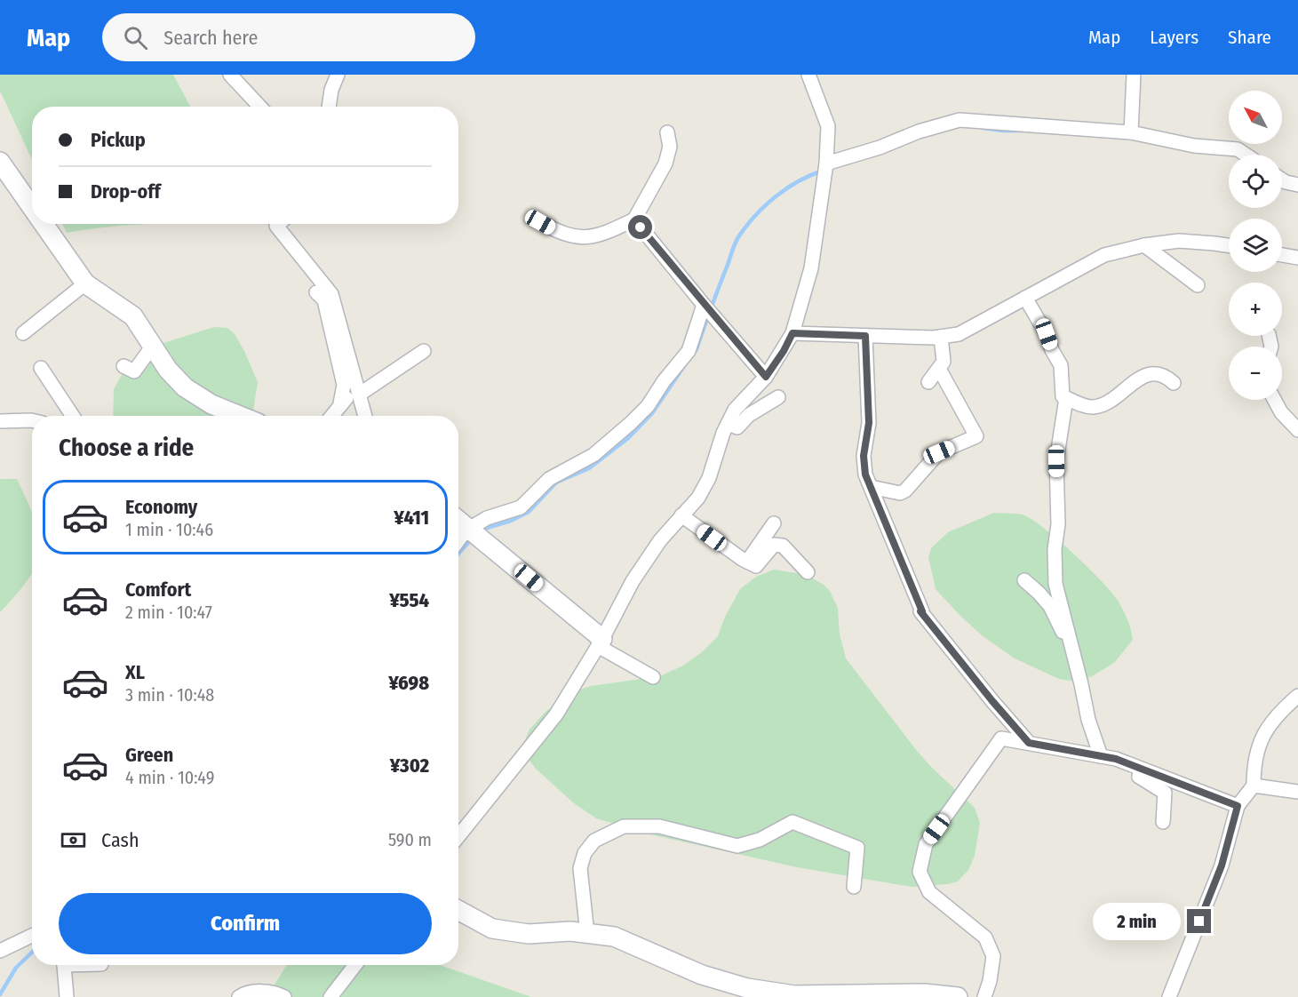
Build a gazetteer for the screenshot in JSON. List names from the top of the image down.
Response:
{
  "north": "top left",
  "page": {
    "header": "Map",
    "search": "Search here",
    "nav": ["Map", "Layers", "Share"],
    "map_buttons": ["+", "−"],
    "banner": ["Pickup", "Drop-off"],
    "heading": "Choose a ride",
    "list": [
      {
        "name": "Economy",
        "note": "1 min · 10:46",
        "value": "¥411"
      },
      {
        "name": "Comfort",
        "note": "2 min · 10:47",
        "value": "¥554"
      },
      {
        "name": "XL",
        "note": "3 min · 10:48",
        "value": "¥698"
      },
      {
        "name": "Green",
        "note": "4 min · 10:49",
        "value": "¥302"
      }
    ],
    "pay": ["Cash", "590 m"],
    "buttons": "Confirm",
    "bubble": "2 min"
  }
}
